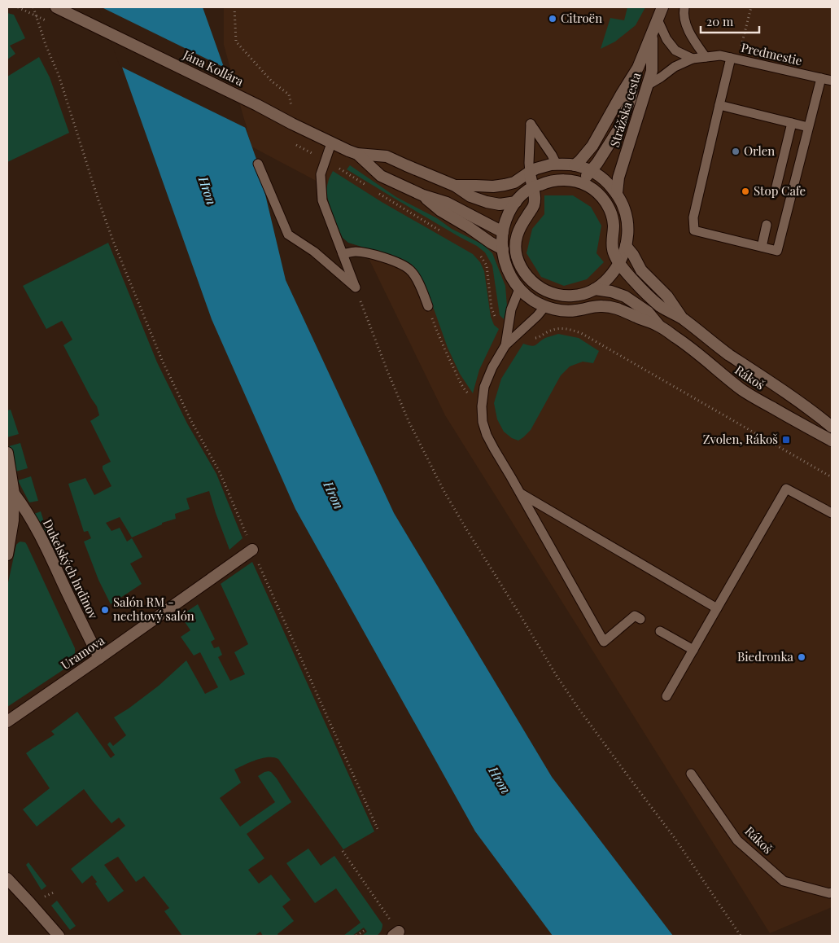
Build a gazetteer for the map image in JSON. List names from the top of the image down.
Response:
{
  "streets": {
    "street": [
      "Jána Kollára",
      "Strážska cesta",
      "Rákoš",
      "Dukelských hrdinov",
      "Uramova"
    ],
    "lane": ["Predmestie"]
  },
  "crossings": [
    ["Predmestie", "Strážska cesta"],
    ["Jána Kollára", "Strážska cesta"],
    ["Jána Kollára", "Rákoš"],
    ["Dukelských hrdinov", "Uramova"]
  ],
  "water": ["Hron"],
  "places": {
    "other": [
      "Citroën",
      "Orlen",
      "Stop Cafe",
      "Salón RM - nechtový salón",
      "Biedronka"
    ],
    "transit": ["Zvolen, Rákoš"]
  },
  "scale_bar": "20 m"
}
